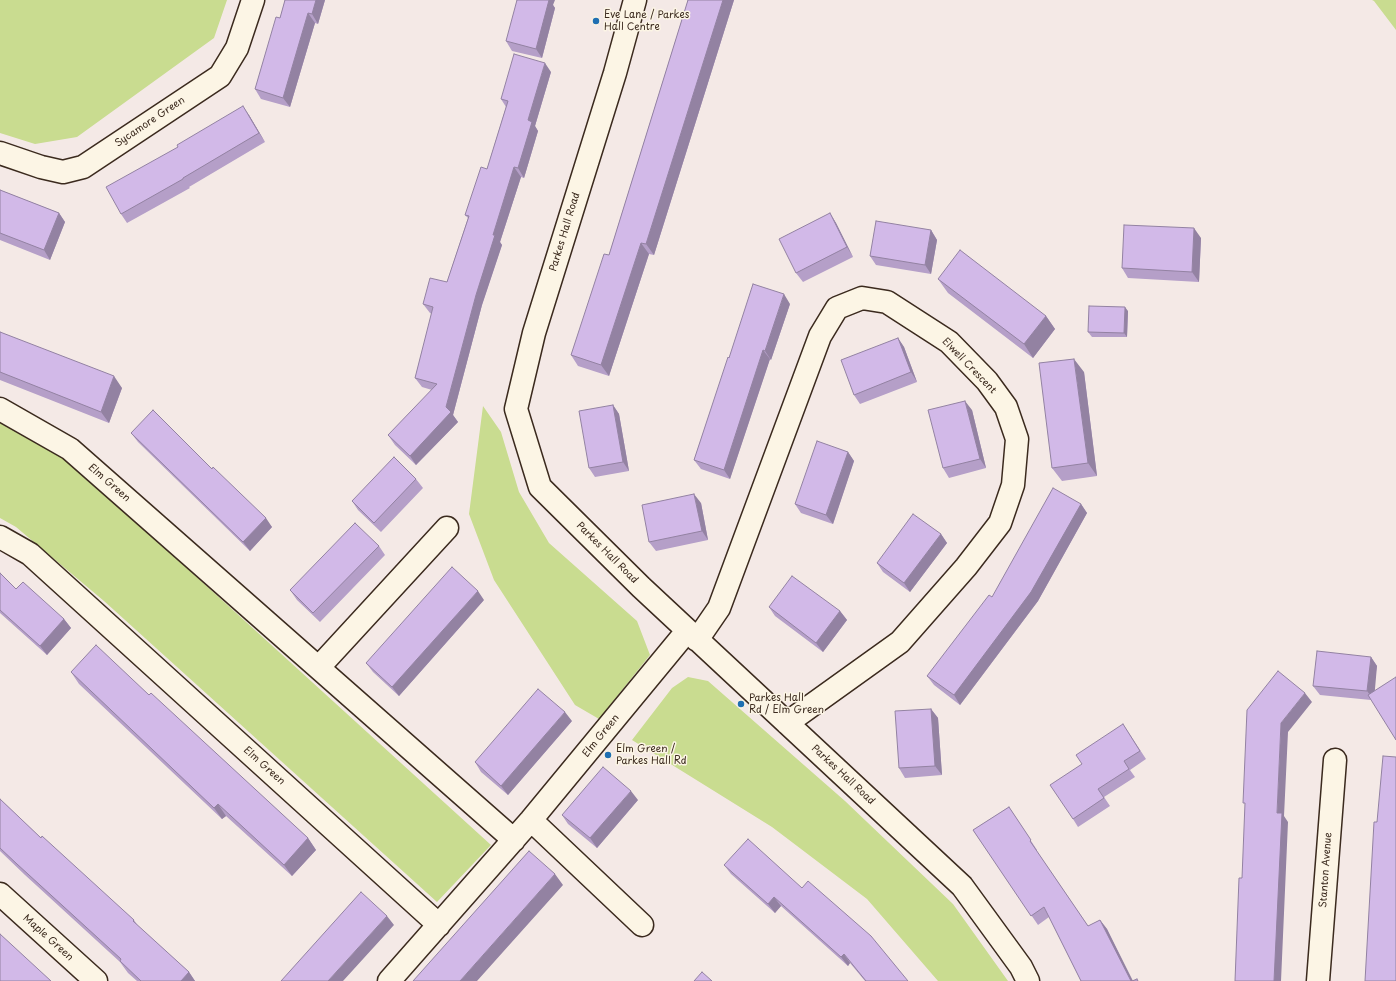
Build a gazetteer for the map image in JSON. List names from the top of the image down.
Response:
{
  "streets": {
    "street": [
      "Sycamore Green",
      "Parkes Hall Road",
      "Elwell Crescent",
      "Elm Green",
      "Stanton Avenue",
      "Maple Green"
    ]
  },
  "crossings": [
    ["Parkes Hall Road", "Elwell Crescent"],
    ["Parkes Hall Road", "Elm Green"],
    ["Elwell Crescent", "Elm Green"]
  ],
  "places": ["Eve Lane / Parkes Hall Centre", "Parkes Hall Rd / Elm Green", "Elm Green / Parkes Hall Rd"]
}
